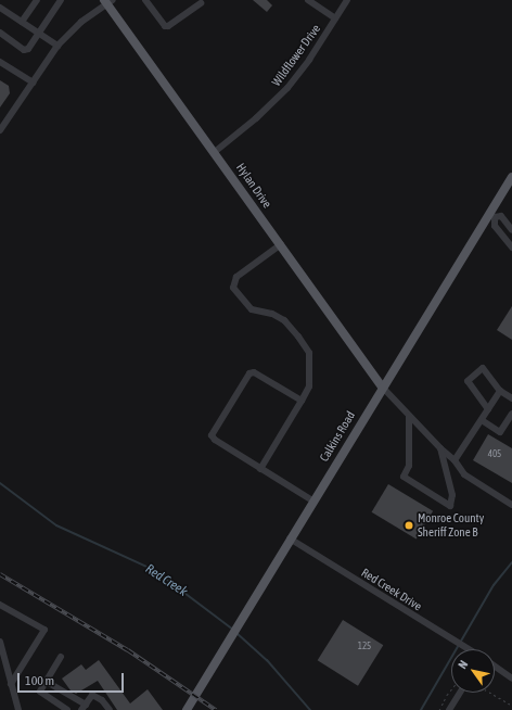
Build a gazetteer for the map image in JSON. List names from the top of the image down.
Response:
{
  "streets": {
    "main road": ["Hylan Drive", "Calkins Road"],
    "street": ["Wildflower Drive", "Red Creek Drive"]
  },
  "crossings": [
    ["Wildflower Drive", "Hylan Drive"],
    ["Hylan Drive", "Calkins Road"],
    ["Calkins Road", "Red Creek Drive"]
  ],
  "water": ["Red Creek"],
  "places": ["Monroe County Sheriff Zone B"],
  "house_numbers": ["405", "125"],
  "scale_bar": "100 m",
  "north": "top left"
}
